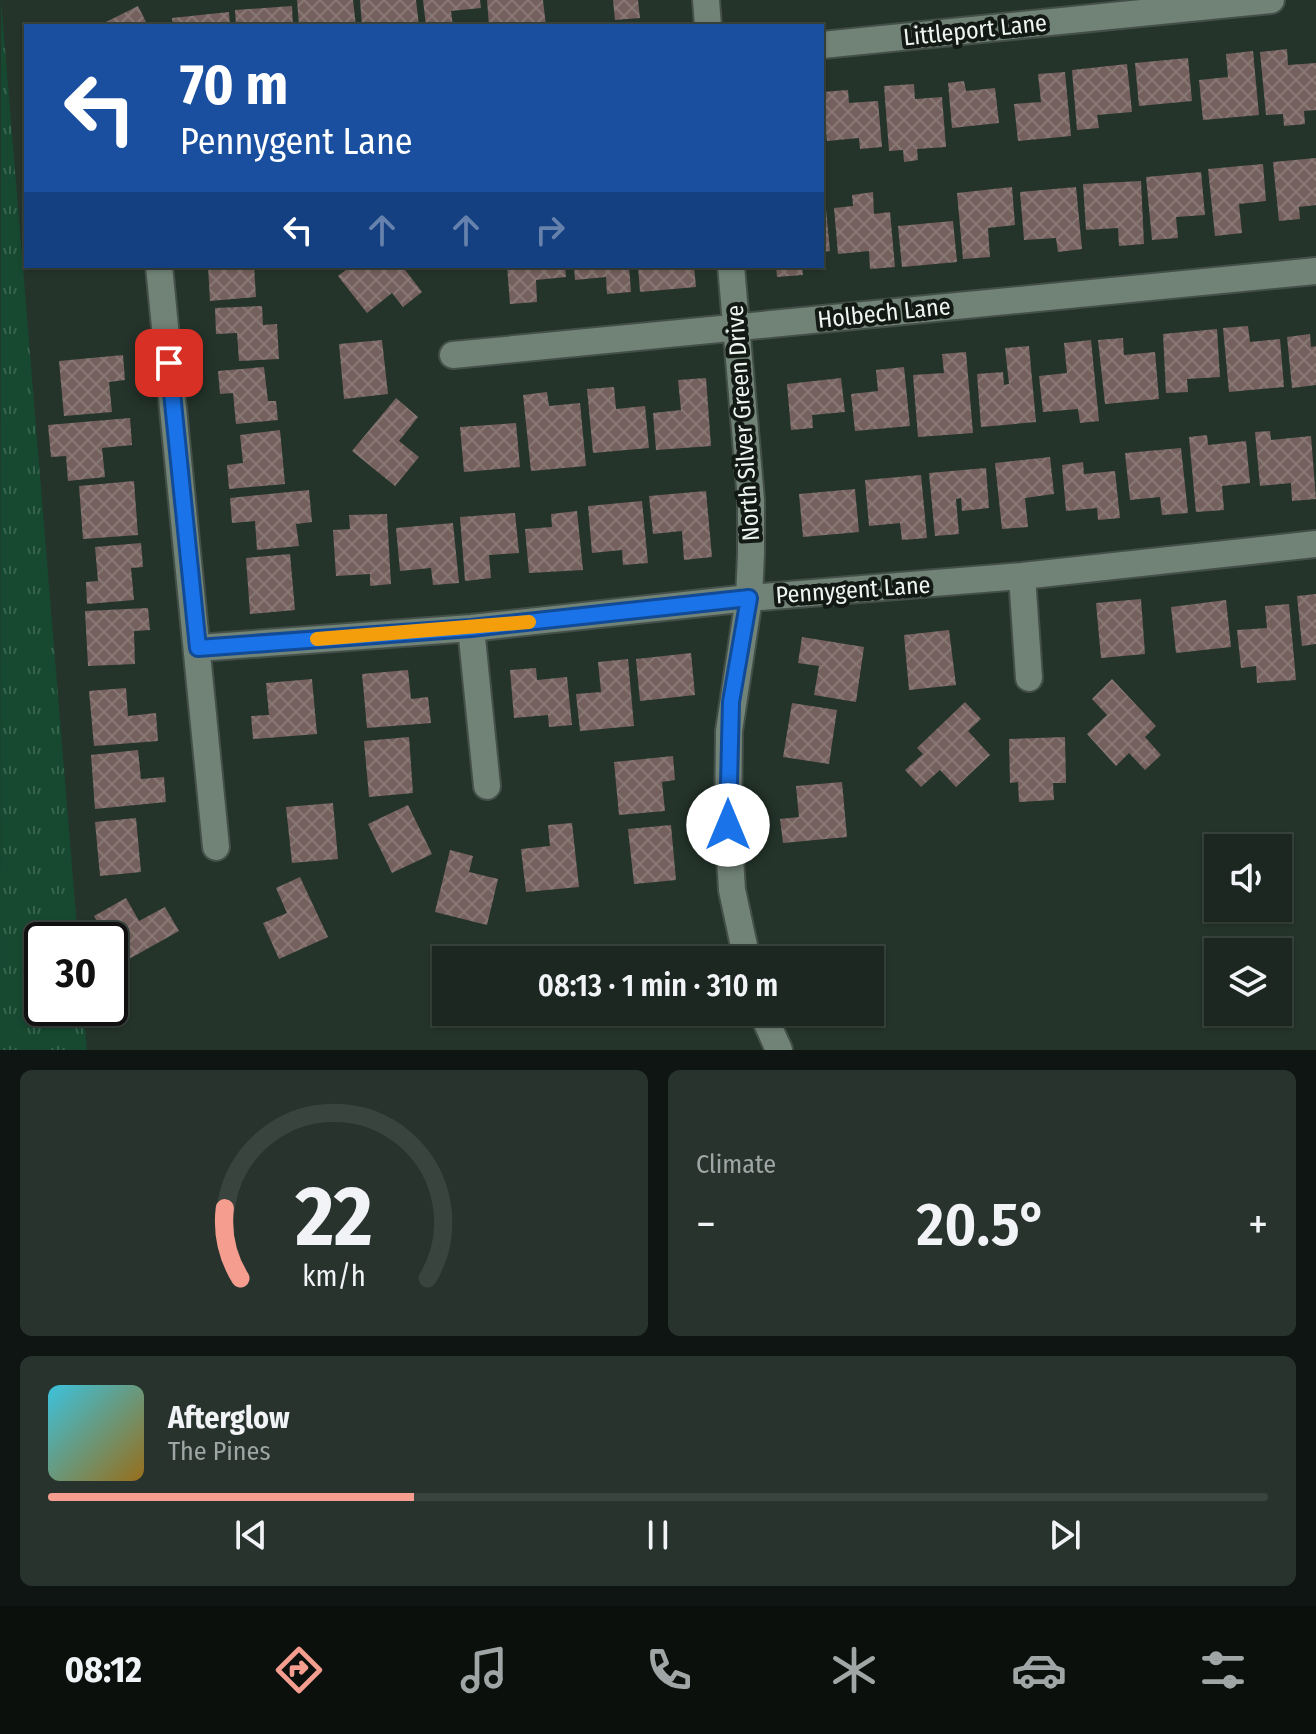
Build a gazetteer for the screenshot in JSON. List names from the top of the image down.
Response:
{
  "streets": {
    "street": [
      "Littleport Lane",
      "Holbech Lane",
      "North Silver Green Drive",
      "Pennygent Lane"
    ]
  },
  "crossings": [
    ["Holbech Lane", "North Silver Green Drive"],
    ["North Silver Green Drive", "Pennygent Lane"]
  ],
  "page": {
    "turn": ["70 m", "Pennygent Lane"],
    "limit": "30",
    "trip": "08:13 · 1 min · 310 m",
    "tile": "Climate",
    "heat": ["−", "20.5°", "+"],
    "song": ["Afterglow", "The Pines"],
    "tabs": "08:12",
    "gauge": ["22", "km/h"]
  }
}
